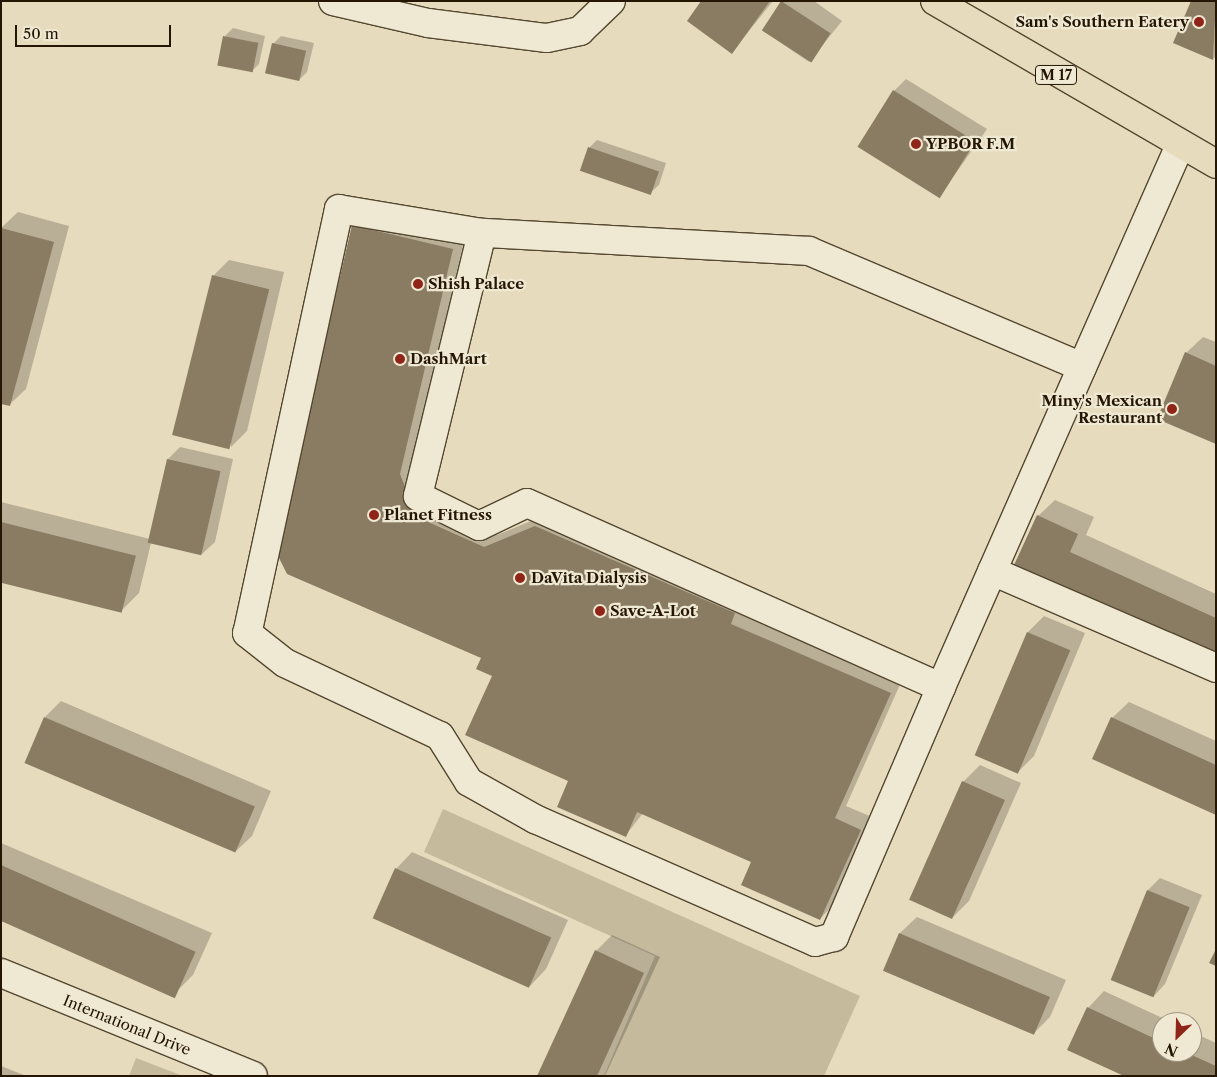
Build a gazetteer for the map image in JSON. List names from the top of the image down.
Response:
{
  "streets": {
    "main road": ["M 17"],
    "street": ["International Drive"]
  },
  "places": [
    "Sam's Southern Eatery",
    "YPBOR F.M",
    "Shish Palace",
    "DashMart",
    "Miny's Mexican Restaurant",
    "Planet Fitness",
    "DaVita Dialysis",
    "Save-A-Lot"
  ],
  "scale_bar": "50 m",
  "north": "bottom left"
}
